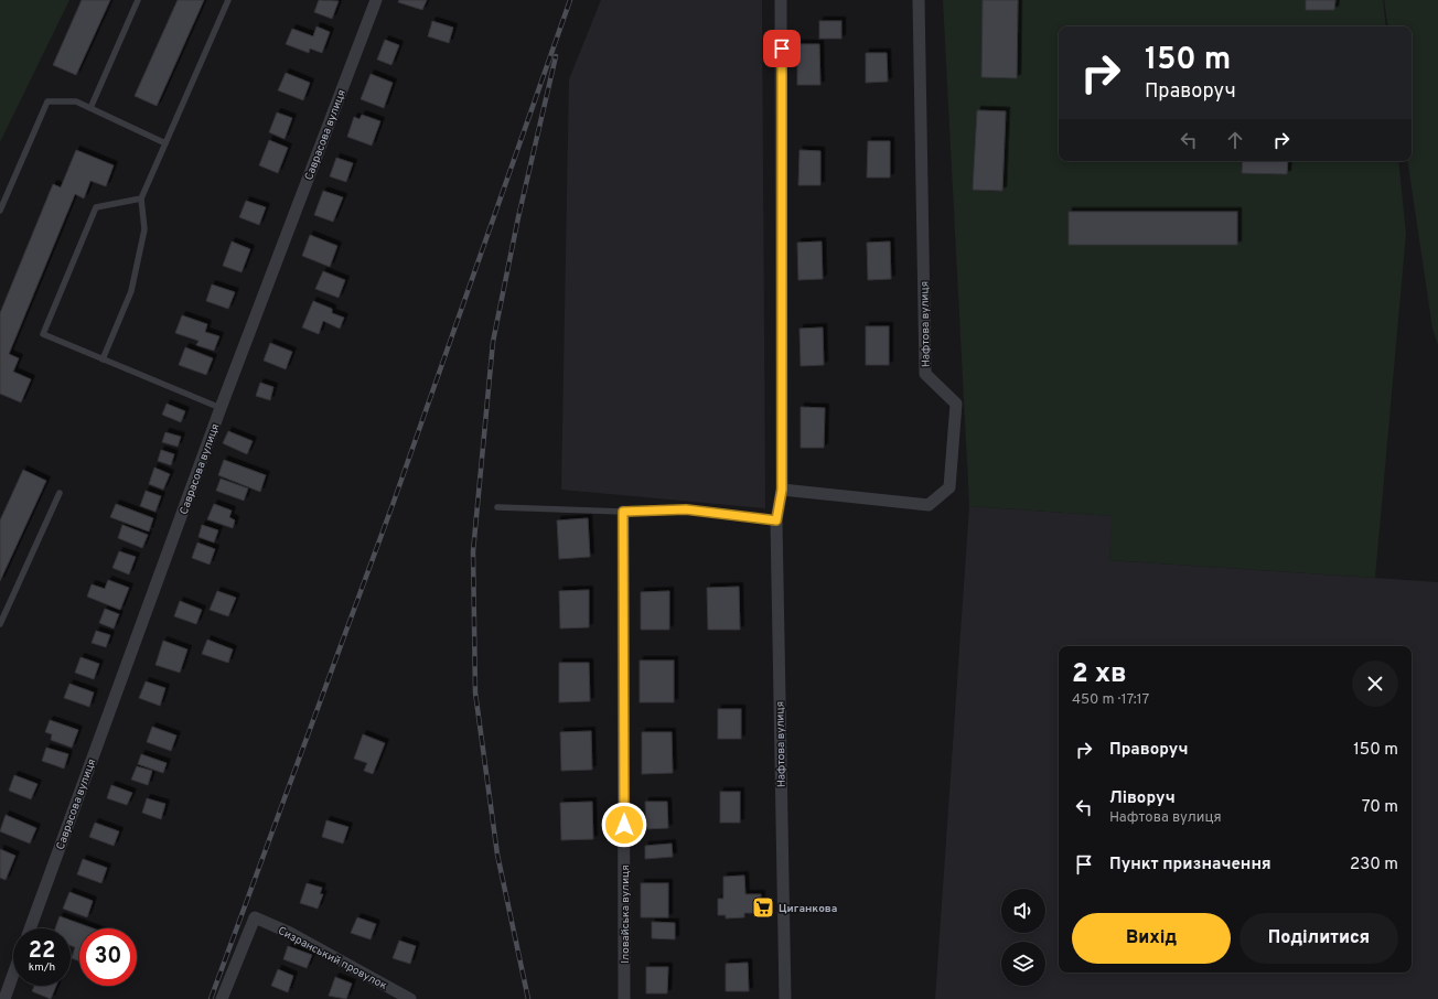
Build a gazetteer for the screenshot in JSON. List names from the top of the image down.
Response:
{
  "streets": {
    "street": [
      "Саврасова вулиця",
      "Нафтова вулиця",
      "Іловайська вулиця",
      "Сизранський провулок"
    ]
  },
  "places": {
    "supermarket": ["Циганкова"]
  },
  "page": {
    "turn": ["150 m", "Праворуч"],
    "heading": ["2 хв", "450 m · 17:17"],
    "list": [
      {
        "name": "Праворуч",
        "value": "150 m"
      },
      {
        "name": "Ліворуч",
        "note": "Нафтова вулиця",
        "value": "70 m"
      },
      {
        "name": "Пункт призначення",
        "value": "230 m"
      }
    ],
    "buttons": ["Вихід", "Поділитися"],
    "speed": "22 km/h",
    "limit": "30"
  }
}
